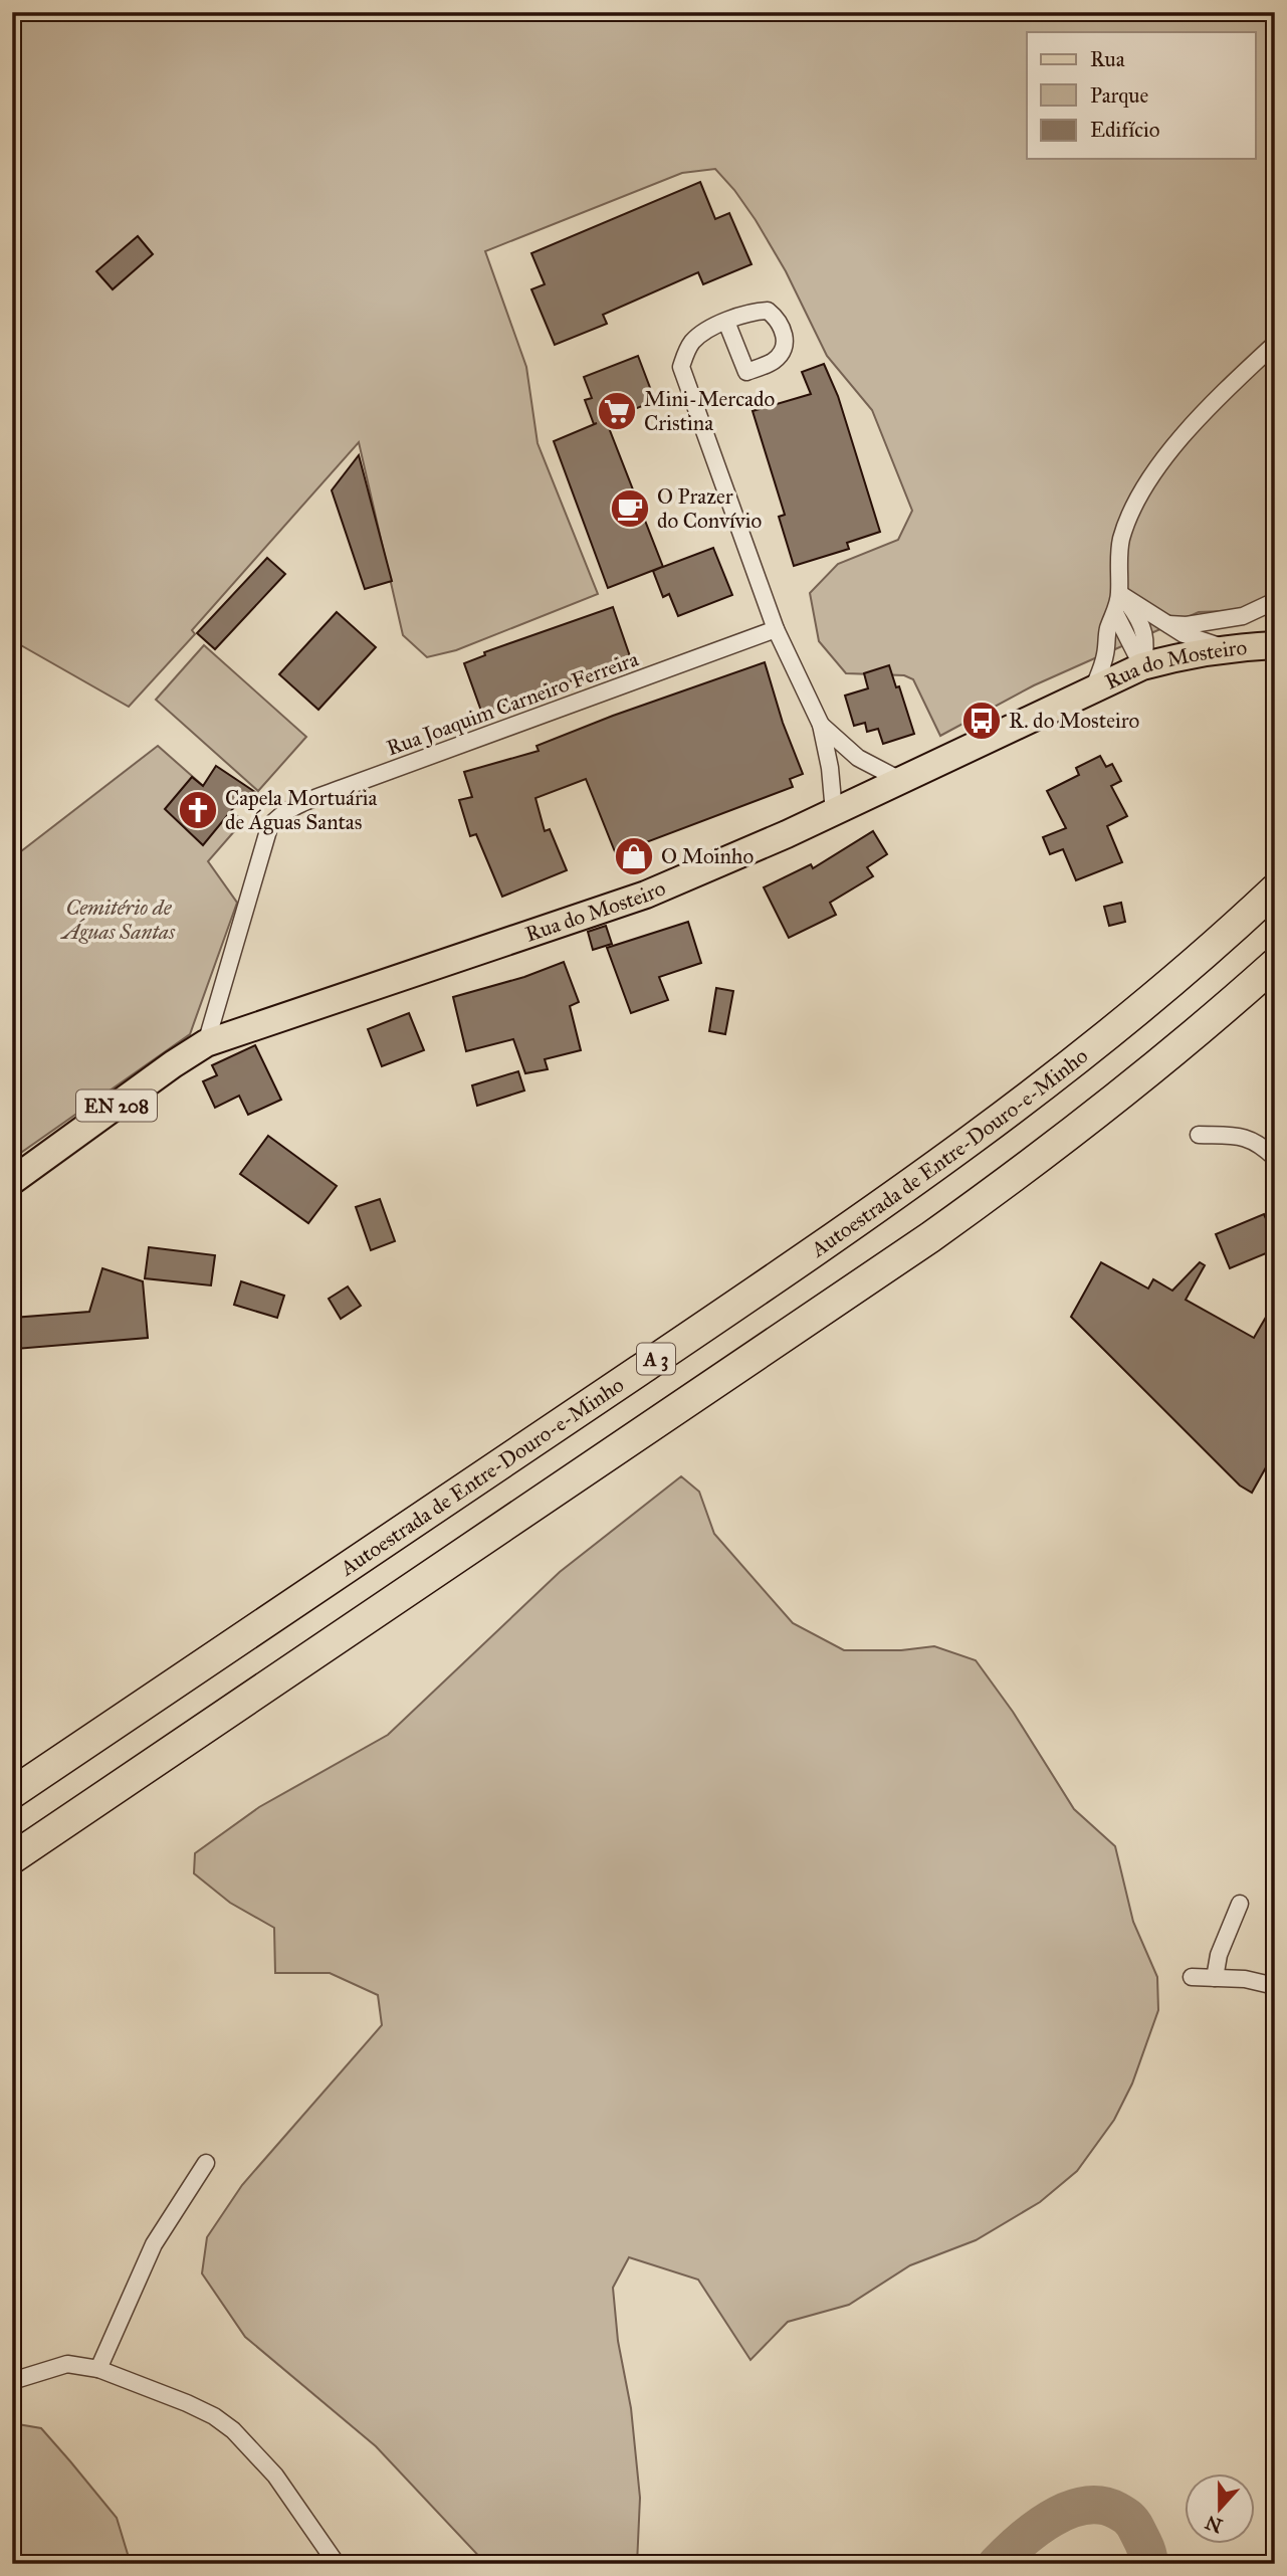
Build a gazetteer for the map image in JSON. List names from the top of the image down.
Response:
{
  "streets": {
    "highway": ["Autoestrada de Entre-Douro-e-Minho", "A 3"],
    "main road": ["Rua do Mosteiro", "EN 208"],
    "street": ["Rua Joaquim Carneiro Ferreira"]
  },
  "crossings": [
    ["Rua do Mosteiro", "Rua Joaquim Carneiro Ferreira"]
  ],
  "parks": ["Cemitério de Águas Santas"],
  "places": {
    "supermarket": ["Mini-Mercado Cristina"],
    "cafe": ["O Prazer do Convívio"],
    "bus stop": ["R. do Mosteiro"],
    "church": ["Capela Mortuária de Águas Santas"],
    "shop": ["O Moinho"]
  },
  "legend": ["Rua", "Parque", "Edifício"],
  "north": "bottom"
}
